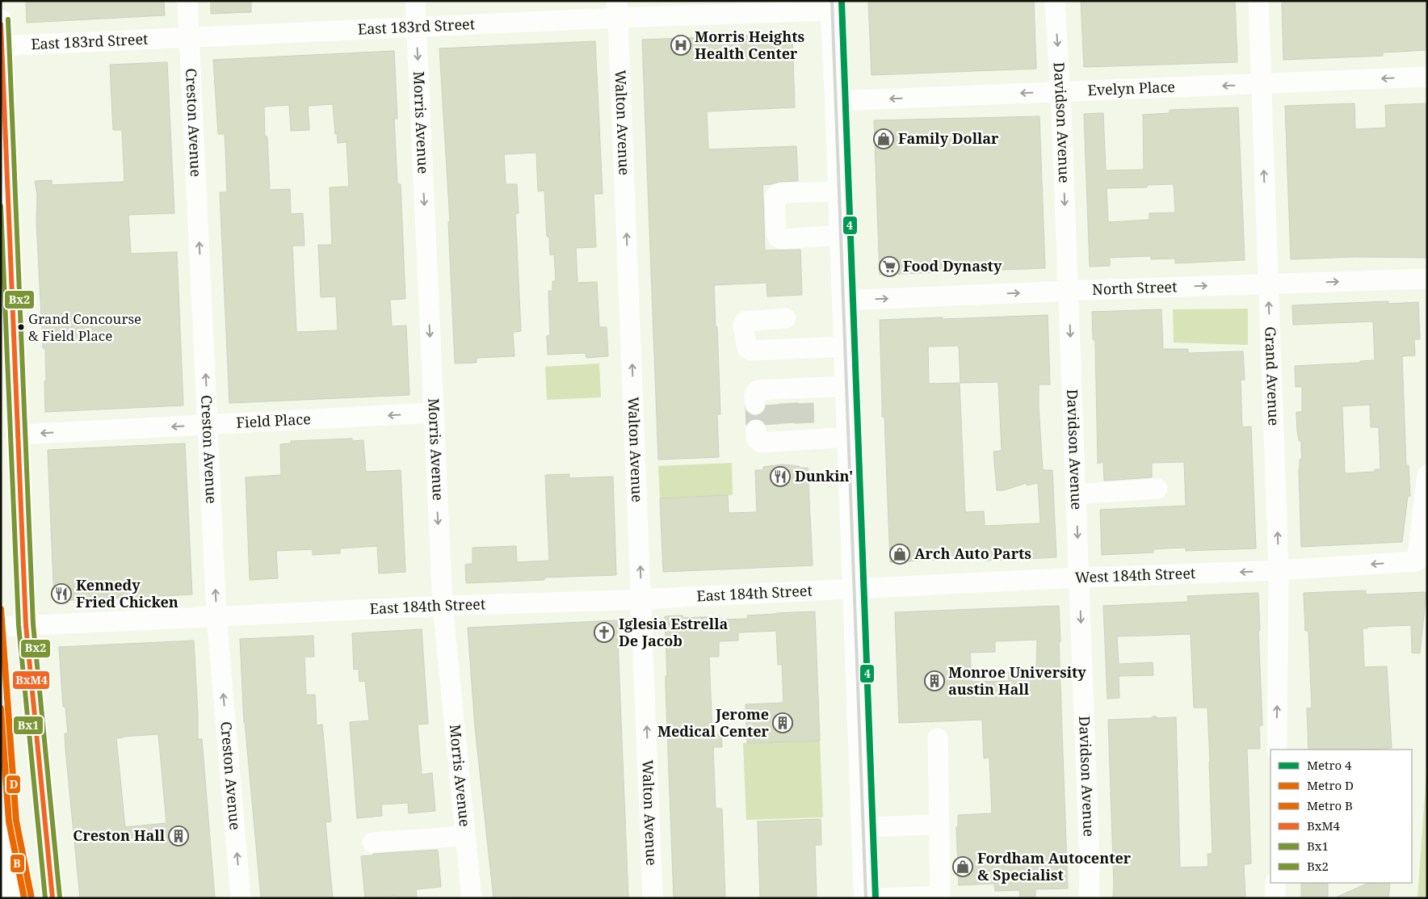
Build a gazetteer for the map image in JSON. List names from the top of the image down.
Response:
{
  "streets": {
    "street": [
      "East 183rd Street",
      "Evelyn Place",
      "Creston Avenue",
      "Walton Avenue",
      "Davidson Avenue",
      "Morris Avenue",
      "North Street",
      "Grand Avenue",
      "Field Place",
      "West 184th Street",
      "East 184th Street"
    ]
  },
  "crossings": [
    ["East 183rd Street", "Creston Avenue"],
    ["East 183rd Street", "Walton Avenue"],
    ["East 183rd Street", "Morris Avenue"],
    ["Evelyn Place", "Davidson Avenue"],
    ["Evelyn Place", "Grand Avenue"],
    ["Creston Avenue", "Field Place"],
    ["Creston Avenue", "East 184th Street"],
    ["Walton Avenue", "East 184th Street"],
    ["Davidson Avenue", "North Street"],
    ["Davidson Avenue", "West 184th Street"],
    ["Morris Avenue", "Field Place"],
    ["Morris Avenue", "East 184th Street"],
    ["North Street", "Grand Avenue"],
    ["Grand Avenue", "West 184th Street"],
    ["West 184th Street", "East 184th Street"]
  ],
  "one_way": [
    "Evelyn Place",
    "Creston Avenue",
    "Walton Avenue",
    "Davidson Avenue",
    "Morris Avenue",
    "North Street",
    "Grand Avenue",
    "Field Place",
    "West 184th Street"
  ],
  "places": {
    "hospital": ["Morris Heights Health Center"],
    "shop": ["Family Dollar", "Arch Auto Parts", "Fordham Autocenter & Specialist"],
    "supermarket": ["Food Dynasty"],
    "other": ["Grand Concourse & Field Place"],
    "restaurant": ["Dunkin'", "Kennedy Fried Chicken"],
    "church": ["Iglesia Estrella De Jacob"],
    "building": ["Monroe University austin Hall", "Jerome Medical Center", "Creston Hall"]
  },
  "lines": [
    "metro line 4",
    "transit line Bx2",
    "transit line BxM4",
    "transit line Bx1",
    "metro line D",
    "metro line B"
  ],
  "legend": [
    "Metro 4",
    "Metro D",
    "Metro B",
    "BxM4",
    "Bx1",
    "Bx2"
  ]
}
